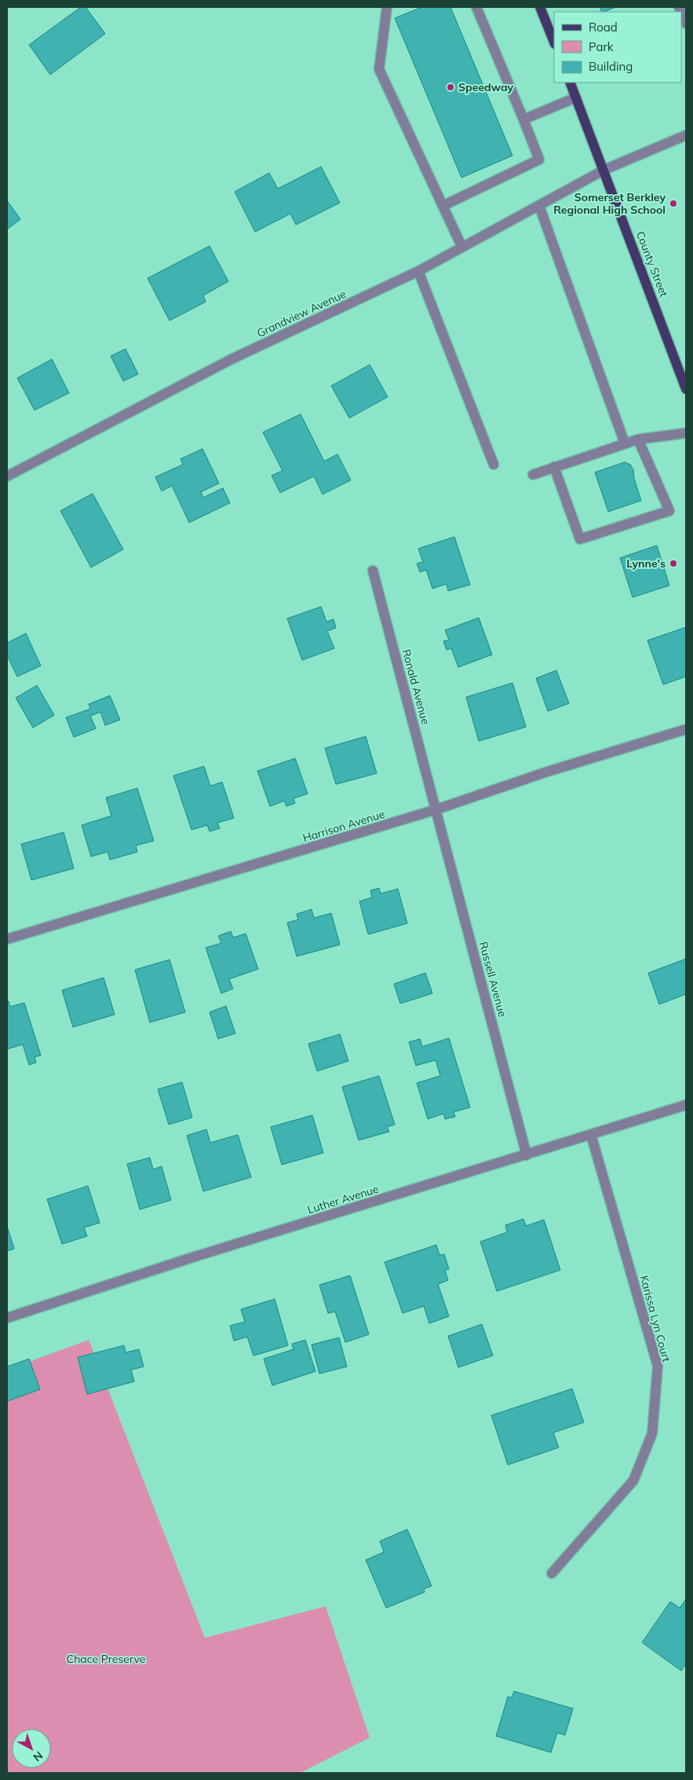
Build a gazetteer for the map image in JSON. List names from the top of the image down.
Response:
{
  "streets": {
    "main road": ["County Street"],
    "street": [
      "Grandview Avenue",
      "Ronald Avenue",
      "Harrison Avenue",
      "Russell Avenue",
      "Luther Avenue",
      "Karissa Lyn Court"
    ]
  },
  "crossings": [
    ["County Street", "Grandview Avenue"],
    ["Ronald Avenue", "Harrison Avenue"],
    ["Ronald Avenue", "Russell Avenue"],
    ["Harrison Avenue", "Russell Avenue"],
    ["Russell Avenue", "Luther Avenue"],
    ["Luther Avenue", "Karissa Lyn Court"]
  ],
  "parks": ["Chace Preserve"],
  "places": ["Speedway", "Somerset Berkley Regional High School", "Lynne's"],
  "legend": ["Road", "Park", "Building"],
  "north": "bottom right"
}
